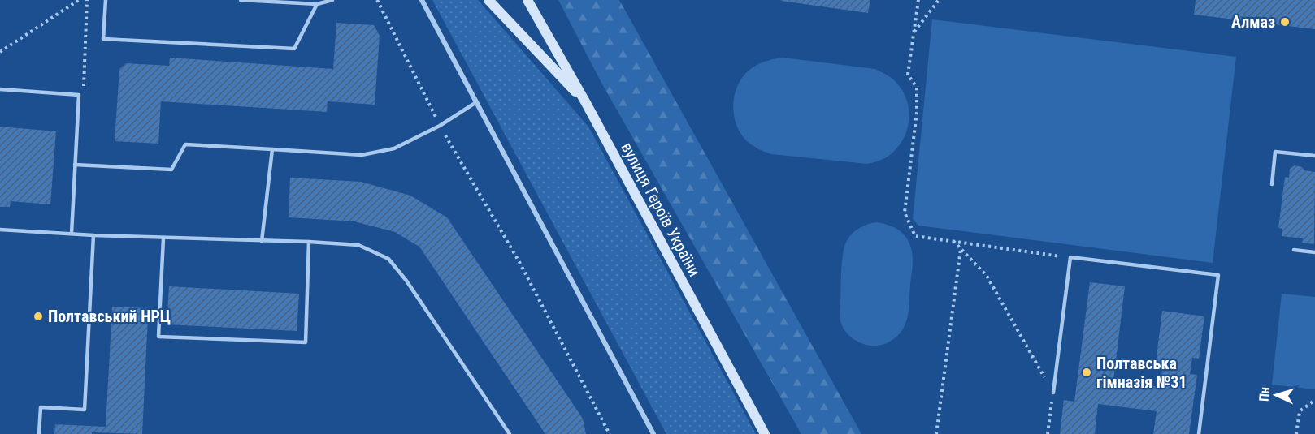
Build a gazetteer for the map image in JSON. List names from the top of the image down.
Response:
{
  "streets": {
    "main road": ["вулиця Героїв України"]
  },
  "places": ["Алмаз", "Полтавський НРЦ", "Полтавська гімназія №31"],
  "north": "left"
}
